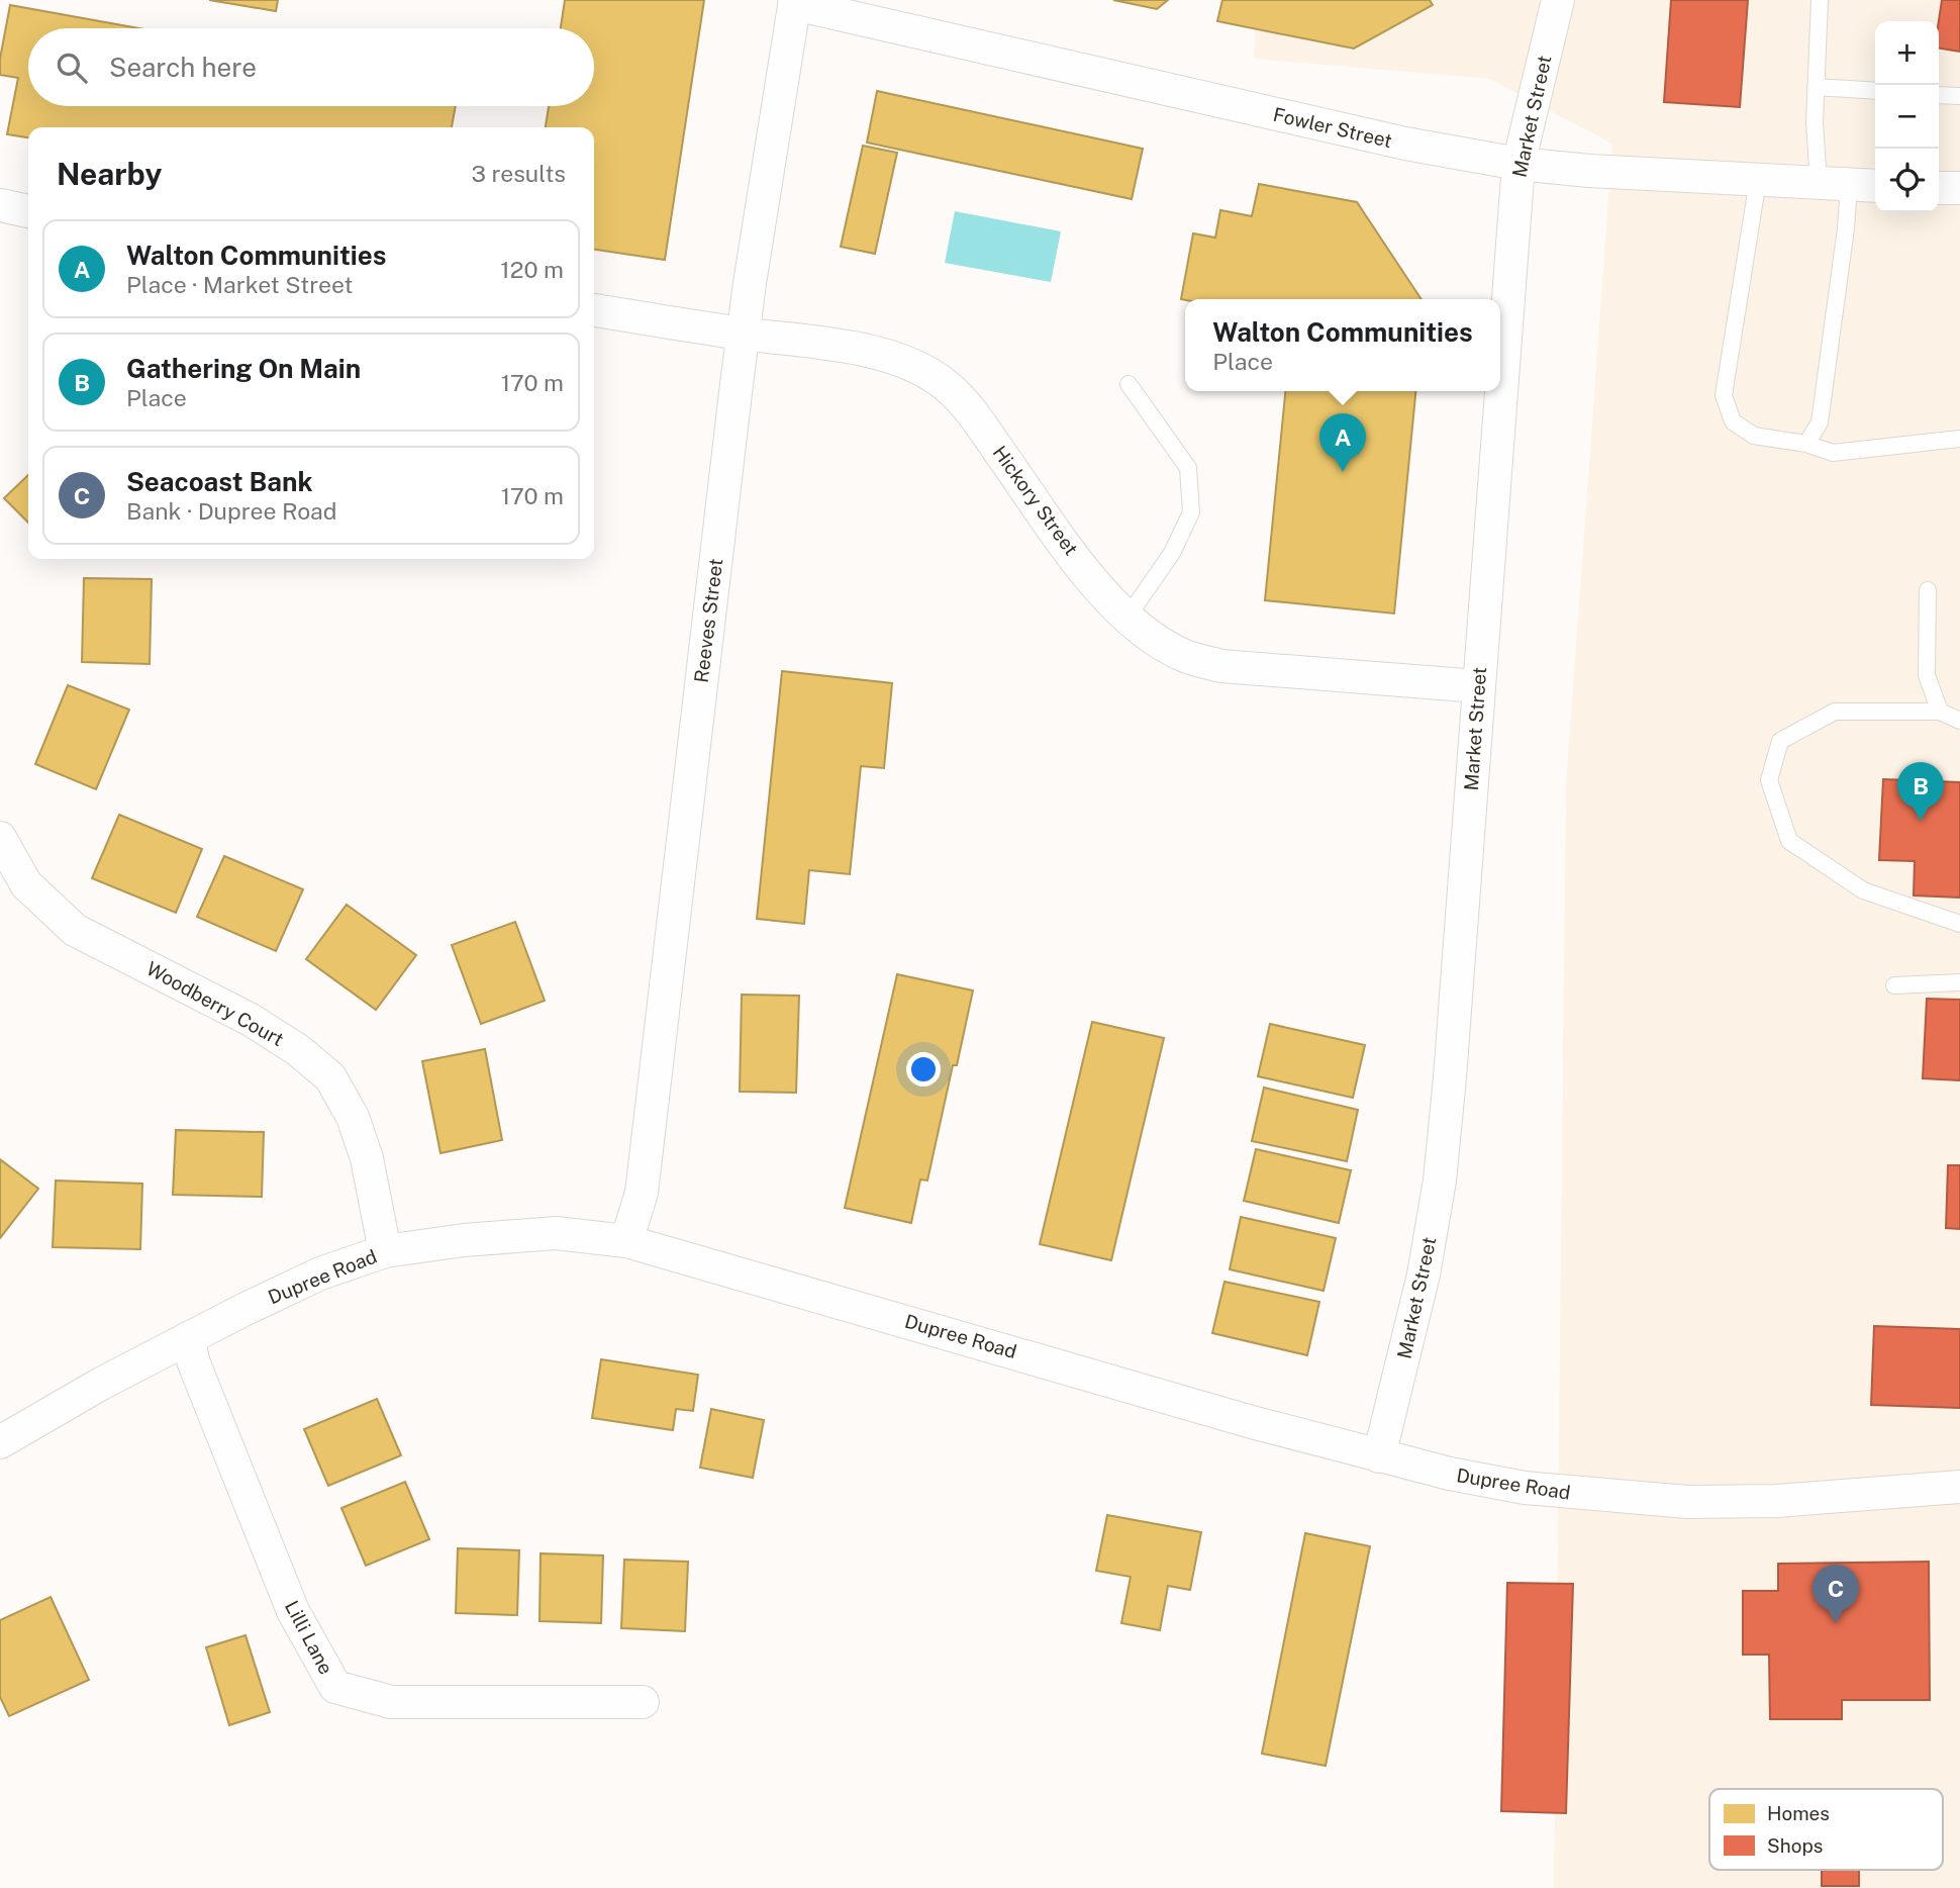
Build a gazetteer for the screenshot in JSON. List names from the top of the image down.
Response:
{
  "streets": {
    "street": [
      "Market Street",
      "Fowler Street",
      "Hickory Street",
      "Reeves Street",
      "Woodberry Court",
      "Dupree Road",
      "Lilli Lane"
    ]
  },
  "crossings": [
    ["Market Street", "Fowler Street"],
    ["Market Street", "Hickory Street"],
    ["Market Street", "Dupree Road"],
    ["Fowler Street", "Reeves Street"],
    ["Hickory Street", "Reeves Street"],
    ["Reeves Street", "Dupree Road"],
    ["Woodberry Court", "Dupree Road"],
    ["Dupree Road", "Lilli Lane"]
  ],
  "legend": ["Homes", "Shops"],
  "page": {
    "map_buttons": ["+", "−"],
    "search": "Search here",
    "heading": ["Nearby", "3 results"],
    "list": [
      {
        "mark": "A",
        "name": "Walton Communities",
        "note": "Place · Market Street",
        "value": "120 m"
      },
      {
        "mark": "B",
        "name": "Gathering On Main",
        "note": "Place",
        "value": "170 m"
      },
      {
        "mark": "C",
        "name": "Seacoast Bank",
        "note": "Bank · Dupree Road",
        "value": "170 m"
      }
    ],
    "popup": ["Walton Communities", "Place"],
    "pins": ["A", "B", "C"]
  }
}
